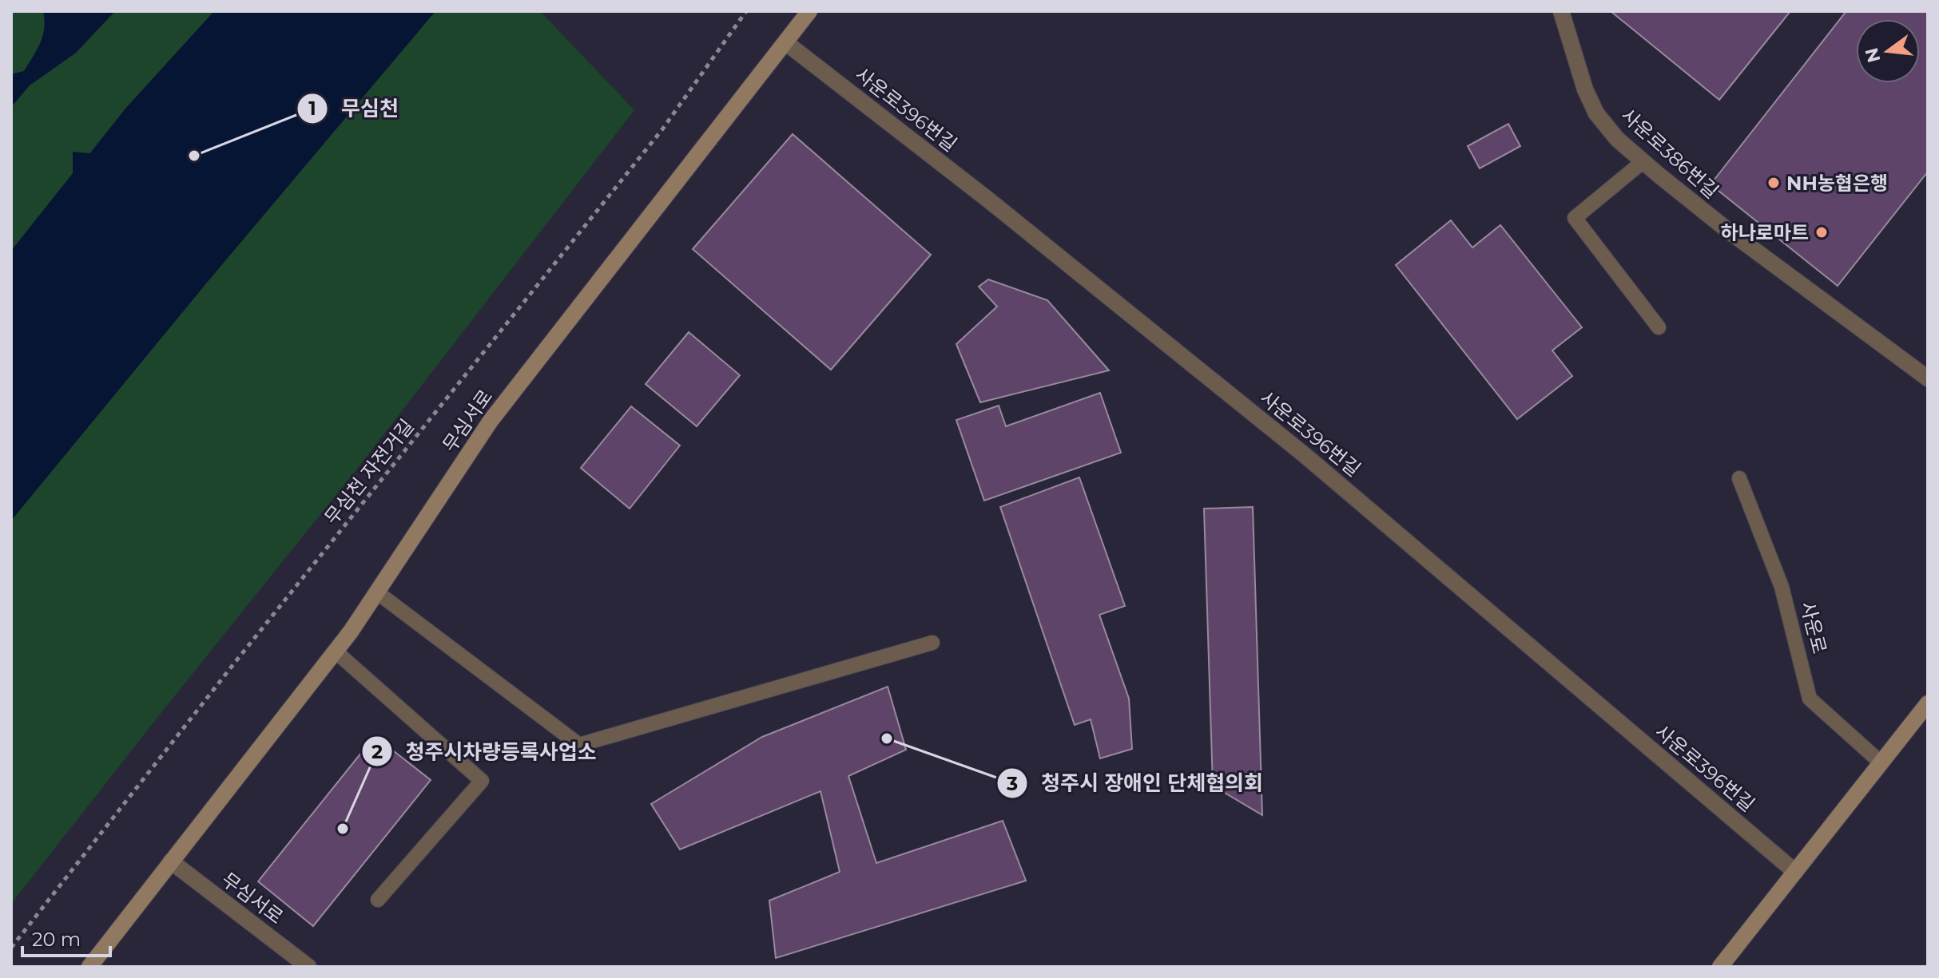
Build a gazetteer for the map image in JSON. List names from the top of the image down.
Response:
{
  "streets": {
    "street": ["사운로396번길", "사운로386번길", "무심서로"],
    "lane": ["사운로"],
    "path": ["무심천 자전거길"]
  },
  "crossings": [
    ["사운로396번길", "무심서로"]
  ],
  "places": [
    "무심천",
    "NH농협은행",
    "하나로마트",
    "청주시 장애인 단체협의회",
    "청주시차량등록사업소"
  ],
  "scale_bar": "20 m",
  "north": "left"
}
